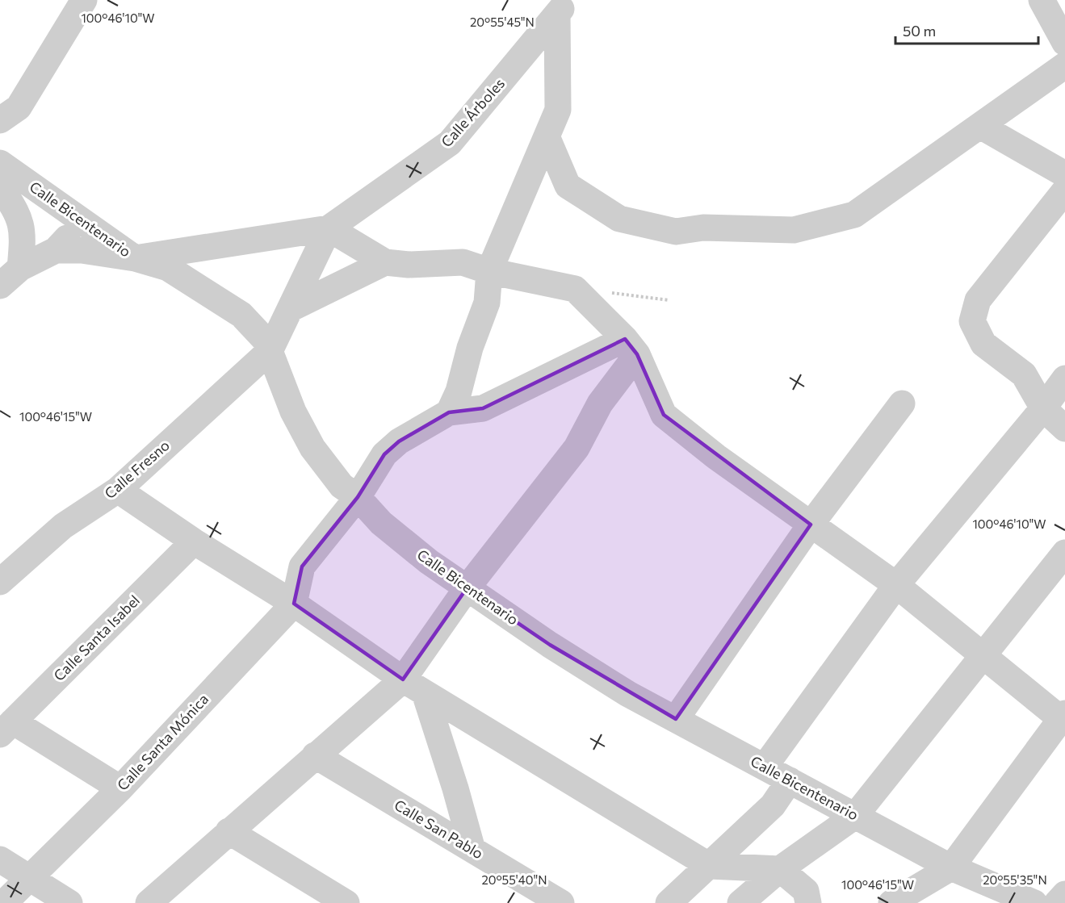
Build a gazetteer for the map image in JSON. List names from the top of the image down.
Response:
{
  "streets": {
    "street": [
      "Calle Árboles",
      "Calle Bicentenario",
      "Calle Fresno",
      "Calle Santa Isabel",
      "Calle Santa Mónica",
      "Calle San Pablo"
    ]
  },
  "crossings": [
    ["Calle Árboles", "Calle Bicentenario"],
    ["Calle Árboles", "Calle Fresno"],
    ["Calle Bicentenario", "Calle Fresno"]
  ],
  "scale_bar": "50 m",
  "coordinates": [
    "100°46'10\"W",
    "20°55'45\"N",
    "100°46'15\"W",
    "20°55'40\"N",
    "20°55'35\"N"
  ]
}
